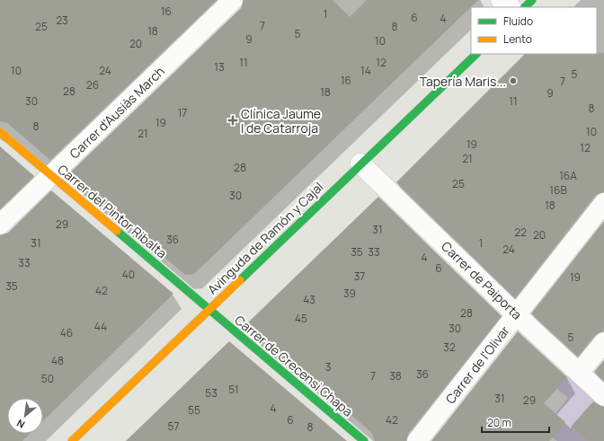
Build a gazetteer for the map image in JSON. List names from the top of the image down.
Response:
{
  "streets": {
    "street": [
      "Carrer d'Ausiàs March",
      "Carrer del Pintor Ribalta",
      "Avinguda de Ramón y Cajal",
      "Carrer de Paiporta",
      "Carrer de l'Olivar",
      "Carrer de Crecensi Chapa"
    ]
  },
  "crossings": [
    ["Carrer d'Ausiàs March", "Carrer del Pintor Ribalta"],
    ["Carrer del Pintor Ribalta", "Avinguda de Ramón y Cajal"],
    ["Carrer del Pintor Ribalta", "Carrer de Crecensi Chapa"],
    ["Avinguda de Ramón y Cajal", "Carrer de Paiporta"],
    ["Avinguda de Ramón y Cajal", "Carrer de Crecensi Chapa"],
    ["Carrer de Paiporta", "Carrer de l'Olivar"]
  ],
  "places": {
    "other": ["Tapería Maris..."],
    "health": ["Clínica Jaume I de Catarroja"]
  },
  "house_numbers": [
    "16",
    "1",
    "6",
    "4",
    "23",
    "7",
    "25",
    "8",
    "18",
    "5",
    "9",
    "10",
    "20",
    "11",
    "12",
    "13",
    "10",
    "24",
    "14",
    "5",
    "16",
    "7",
    "26",
    "28",
    "18",
    "9",
    "30",
    "11",
    "8",
    "17",
    "19",
    "8",
    "10",
    "21",
    "19",
    "12",
    "21",
    "28",
    "16A",
    "25",
    "16B",
    "30",
    "18",
    "29",
    "31",
    "22",
    "20",
    "36",
    "31",
    "1",
    "24",
    "35",
    "33",
    "4",
    "33",
    "6",
    "40",
    "37",
    "19",
    "35",
    "42",
    "39",
    "43",
    "28",
    "45",
    "44",
    "30",
    "46",
    "5",
    "32",
    "48",
    "3",
    "36",
    "7",
    "38",
    "50",
    "51",
    "53",
    "31",
    "29",
    "4",
    "55",
    "6",
    "42",
    "57",
    "8"
  ],
  "legend": ["Fluido", "Lento"],
  "scale_bar": "20 m",
  "north": "bottom left"
}
